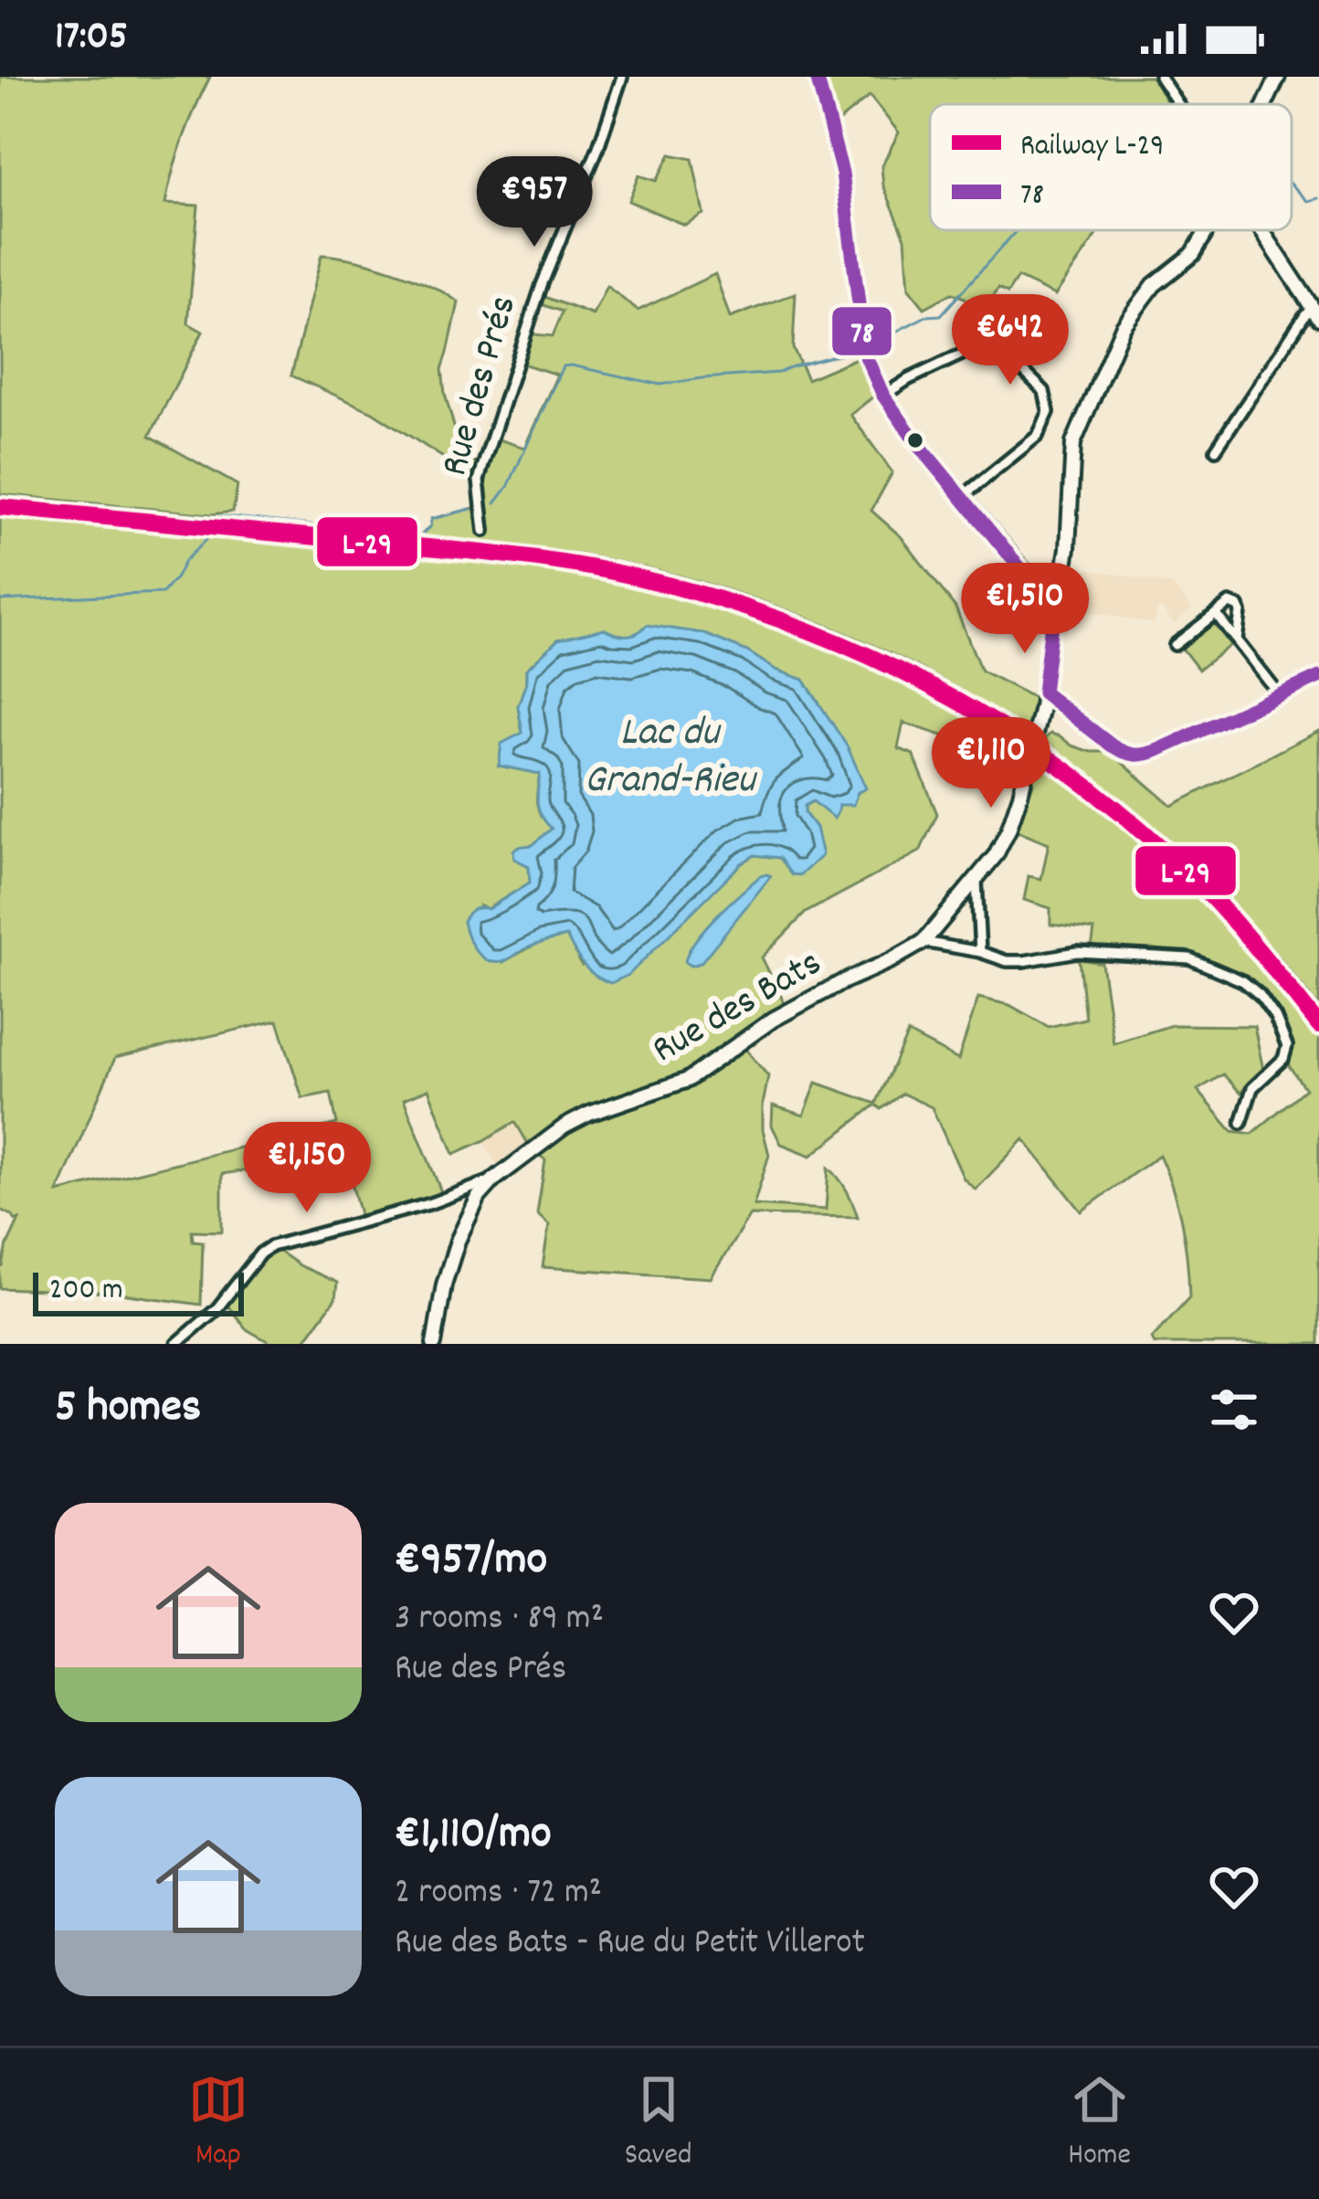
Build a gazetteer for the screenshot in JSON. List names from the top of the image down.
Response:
{
  "streets": {
    "street": ["Rue des Prés", "Rue des Bats"]
  },
  "water": ["Lac du Grand-Rieu"],
  "lines": ["transit line 78", "rail line L-29"],
  "legend": ["Railway L-29", "78"],
  "scale_bar": "200 m",
  "page": {
    "status": "17:05",
    "price": [
      "€957",
      "€642",
      "€1,510",
      "€1,110",
      "€1,150"
    ],
    "scale": "200 m",
    "heading": "5 homes",
    "list": [
      {
        "name": "€957/mo",
        "note": "3 rooms · 89 m² · Rue des Prés"
      },
      {
        "name": "€1,110/mo",
        "note": "2 rooms · 72 m² · Rue des Bats - Rue du Petit Villerot"
      }
    ],
    "tabs": ["Map", "Saved", "Home"]
  }
}
